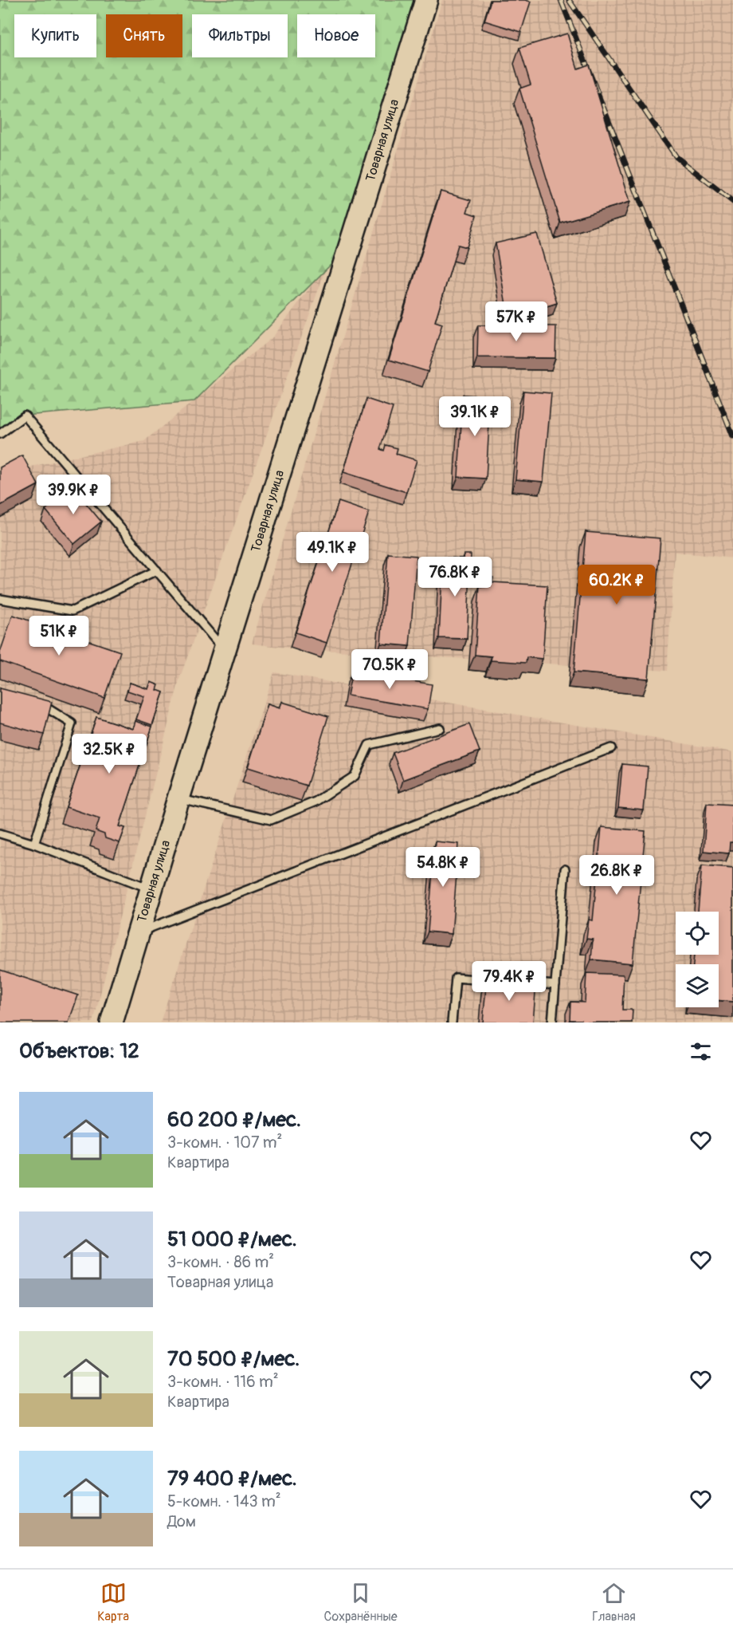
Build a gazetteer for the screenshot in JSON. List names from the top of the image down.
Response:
{
  "streets": {
    "street": ["Товарная улица"]
  },
  "page": {
    "chip": [
      "Купить",
      "Снять",
      "Фильтры",
      "Новое"
    ],
    "price": [
      "57K ₽",
      "39.1K ₽",
      "39.9K ₽",
      "49.1K ₽",
      "76.8K ₽",
      "60.2K ₽",
      "51K ₽",
      "70.5K ₽",
      "32.5K ₽",
      "54.8K ₽",
      "26.8K ₽",
      "79.4K ₽"
    ],
    "heading": "Объектов: 12",
    "list": [
      {
        "name": "60 200 ₽/мес.",
        "note": "3-комн. · 107 m² · Квартира"
      },
      {
        "name": "51 000 ₽/мес.",
        "note": "3-комн. · 86 m² · Товарная улица"
      },
      {
        "name": "70 500 ₽/мес.",
        "note": "3-комн. · 116 m² · Квартира"
      },
      {
        "name": "79 400 ₽/мес.",
        "note": "5-комн. · 143 m² · Дом"
      }
    ],
    "tabs": ["Карта", "Сохранённые", "Главная"]
  }
}
